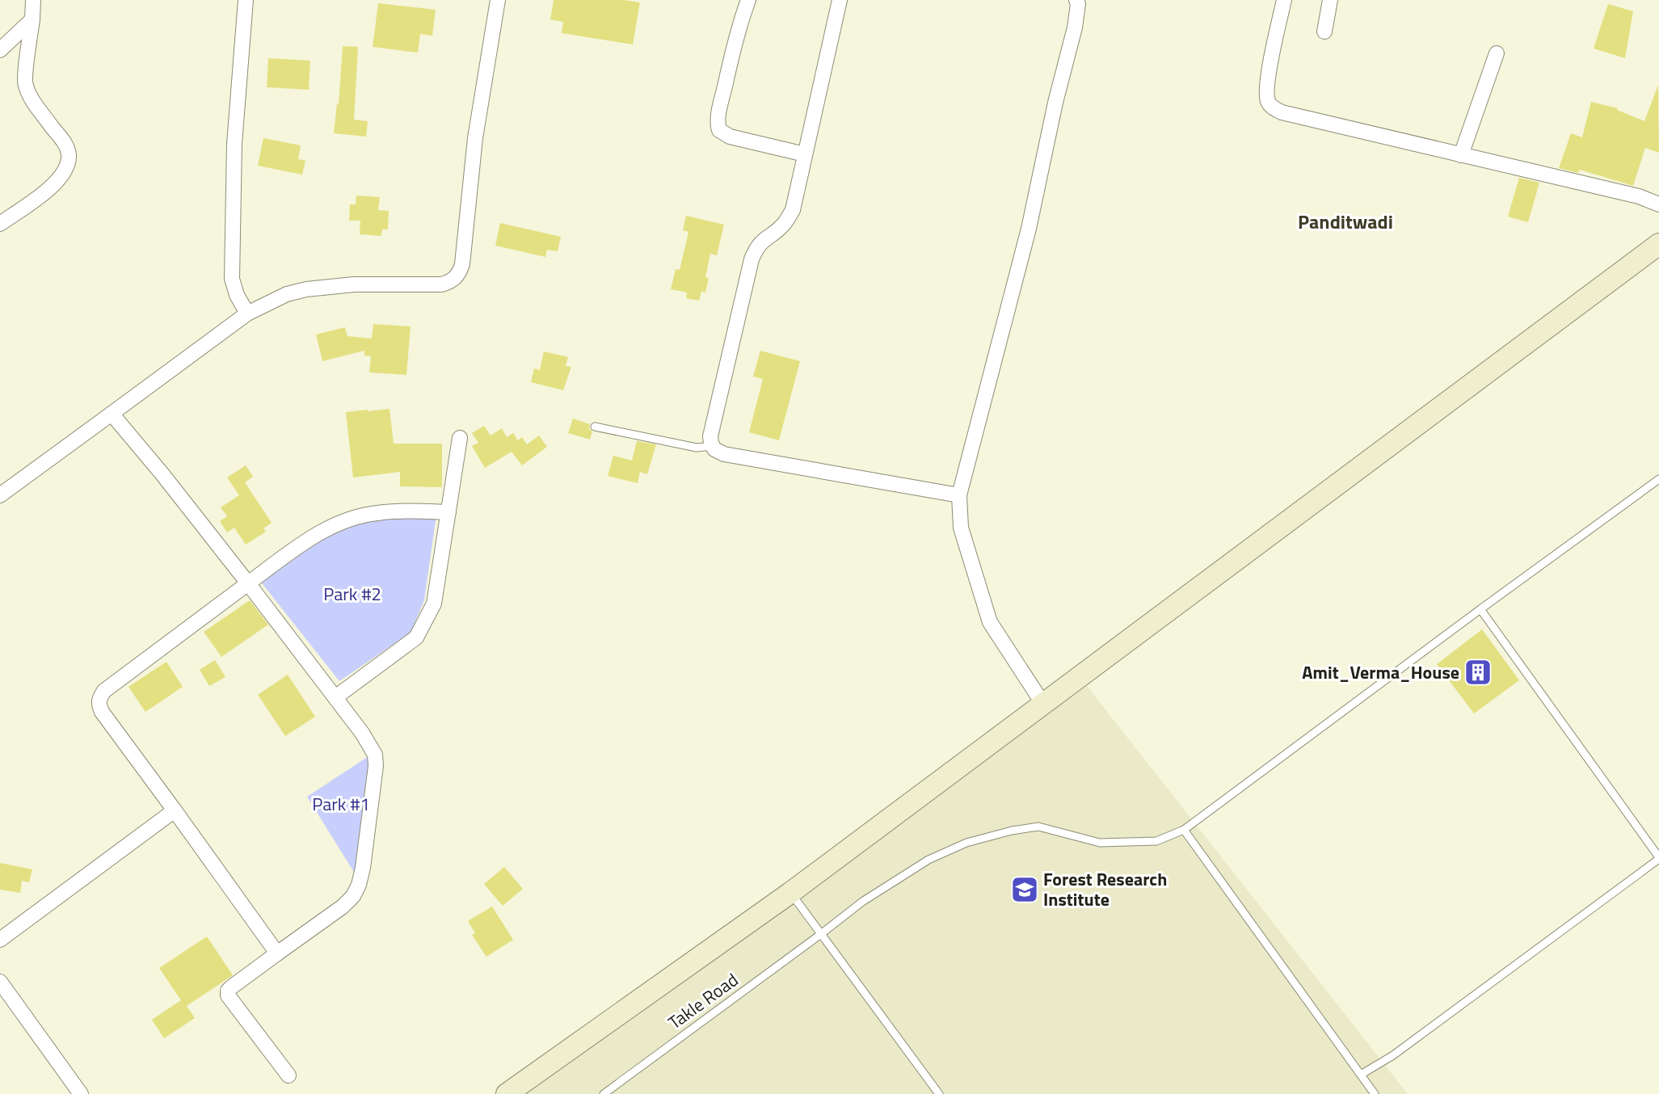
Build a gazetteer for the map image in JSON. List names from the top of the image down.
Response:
{
  "streets": {
    "lane": ["Takle Road"]
  },
  "districts": ["Panditwadi"],
  "parks": ["Park #2", "Park #1"],
  "places": {
    "building": ["Amit_Verma_House"],
    "school or university": ["Forest Research Institute"]
  }
}
